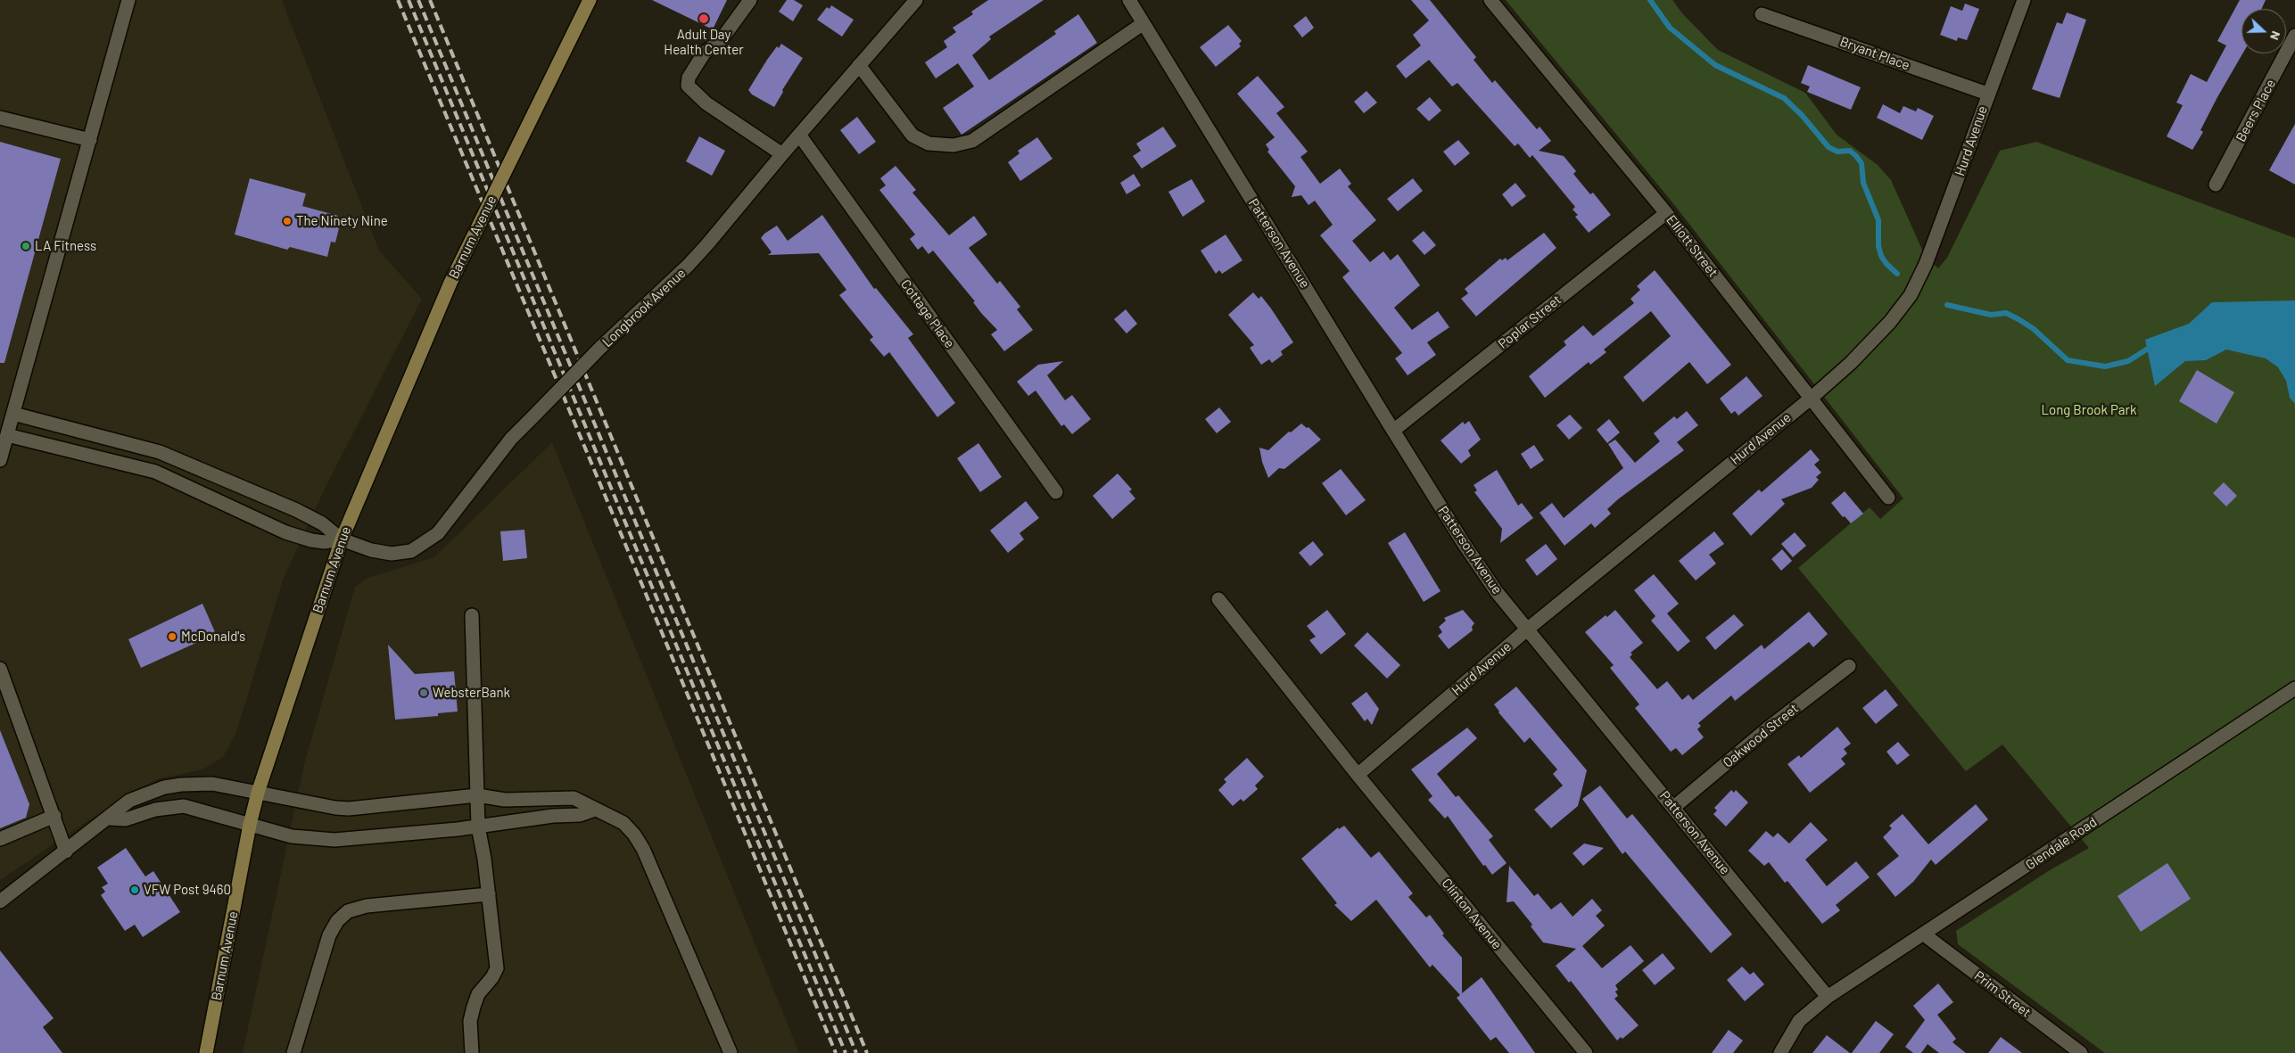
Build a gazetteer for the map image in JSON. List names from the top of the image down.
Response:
{
  "streets": {
    "main road": ["Barnum Avenue"],
    "street": [
      "Bryant Place",
      "Beers Place",
      "Hurd Avenue",
      "Patterson Avenue",
      "Elliott Street",
      "Longbrook Avenue",
      "Cottage Place",
      "Poplar Street",
      "Oakwood Street",
      "Glendale Road",
      "Clinton Avenue",
      "Prim Street"
    ]
  },
  "crossings": [
    ["Bryant Place", "Hurd Avenue"],
    ["Hurd Avenue", "Patterson Avenue"],
    ["Hurd Avenue", "Elliott Street"],
    ["Hurd Avenue", "Clinton Avenue"],
    ["Barnum Avenue", "Longbrook Avenue"],
    ["Patterson Avenue", "Poplar Street"],
    ["Patterson Avenue", "Oakwood Street"],
    ["Patterson Avenue", "Glendale Road"],
    ["Elliott Street", "Poplar Street"],
    ["Longbrook Avenue", "Cottage Place"],
    ["Glendale Road", "Prim Street"]
  ],
  "parks": ["Long Brook Park"],
  "places": [
    "Adult Day Health Center",
    "The Ninety Nine",
    "LA Fitness",
    "McDonald's",
    "WebsterBank",
    "VFW Post 9460"
  ],
  "north": "right"
}
